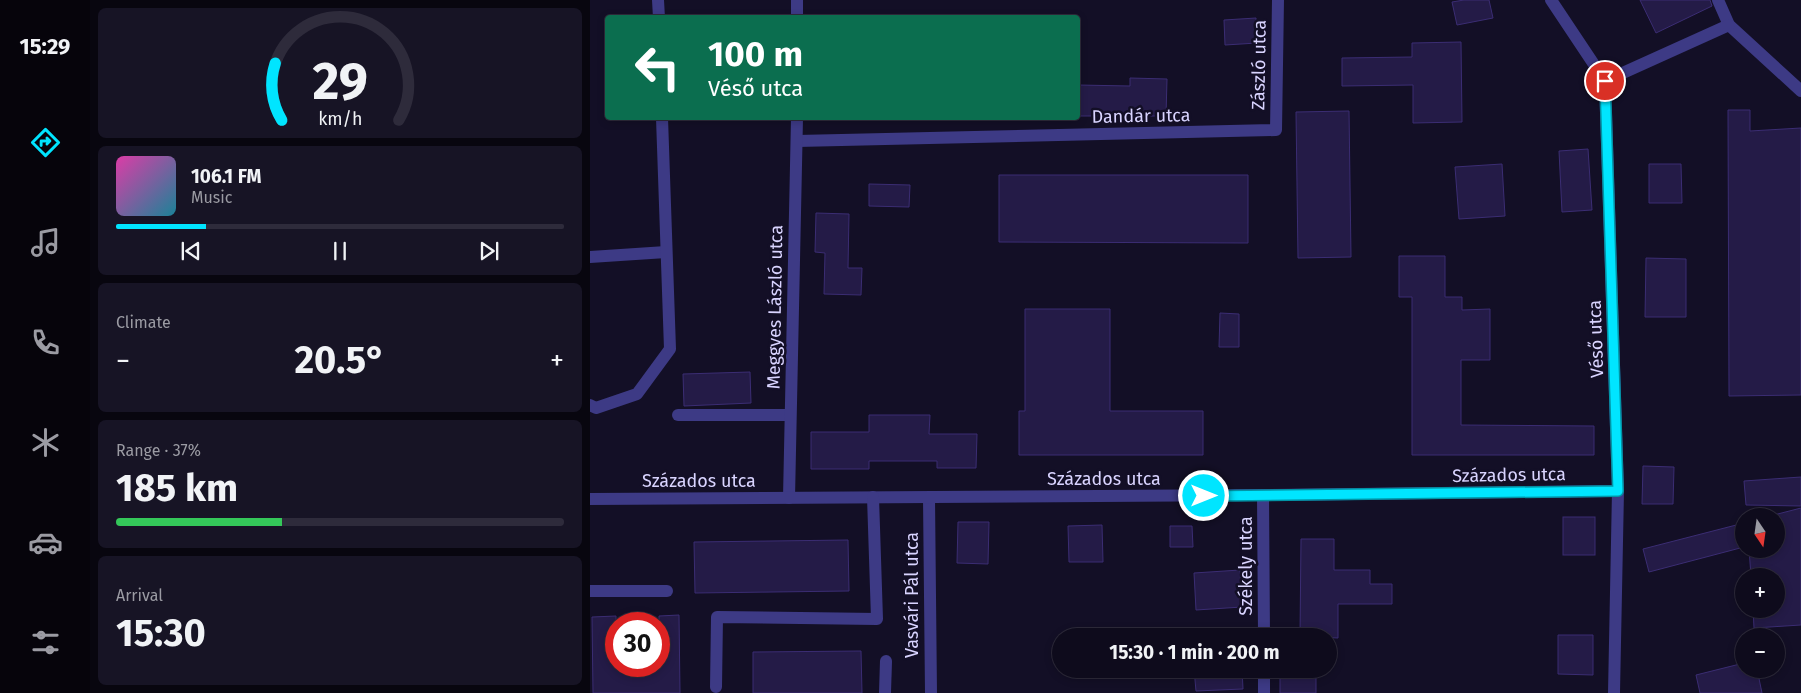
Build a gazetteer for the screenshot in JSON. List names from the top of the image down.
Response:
{
  "streets": {
    "street": [
      "Zászló utca",
      "Dandár utca",
      "Meggyes László utca",
      "Véső utca",
      "Százados utca",
      "Székely utca",
      "Vasvári Pál utca"
    ]
  },
  "crossings": [
    ["Zászló utca", "Dandár utca"],
    ["Dandár utca", "Meggyes László utca"],
    ["Meggyes László utca", "Százados utca"],
    ["Véső utca", "Százados utca"],
    ["Százados utca", "Székely utca"],
    ["Százados utca", "Vasvári Pál utca"]
  ],
  "north": "bottom",
  "page": {
    "tabs": "15:29",
    "turn": ["100 m", "Véső utca"],
    "song": ["106.1 FM", "Music"],
    "tile": [
      "Climate",
      ["Range · 37%", "185 km"],
      ["Arrival", "15:30"]
    ],
    "heat": ["−", "20.5°", "+"],
    "map_buttons": ["+", "−"],
    "limit": "30",
    "trip": "15:30 · 1 min · 200 m",
    "gauge": ["29", "km/h"]
  }
}
